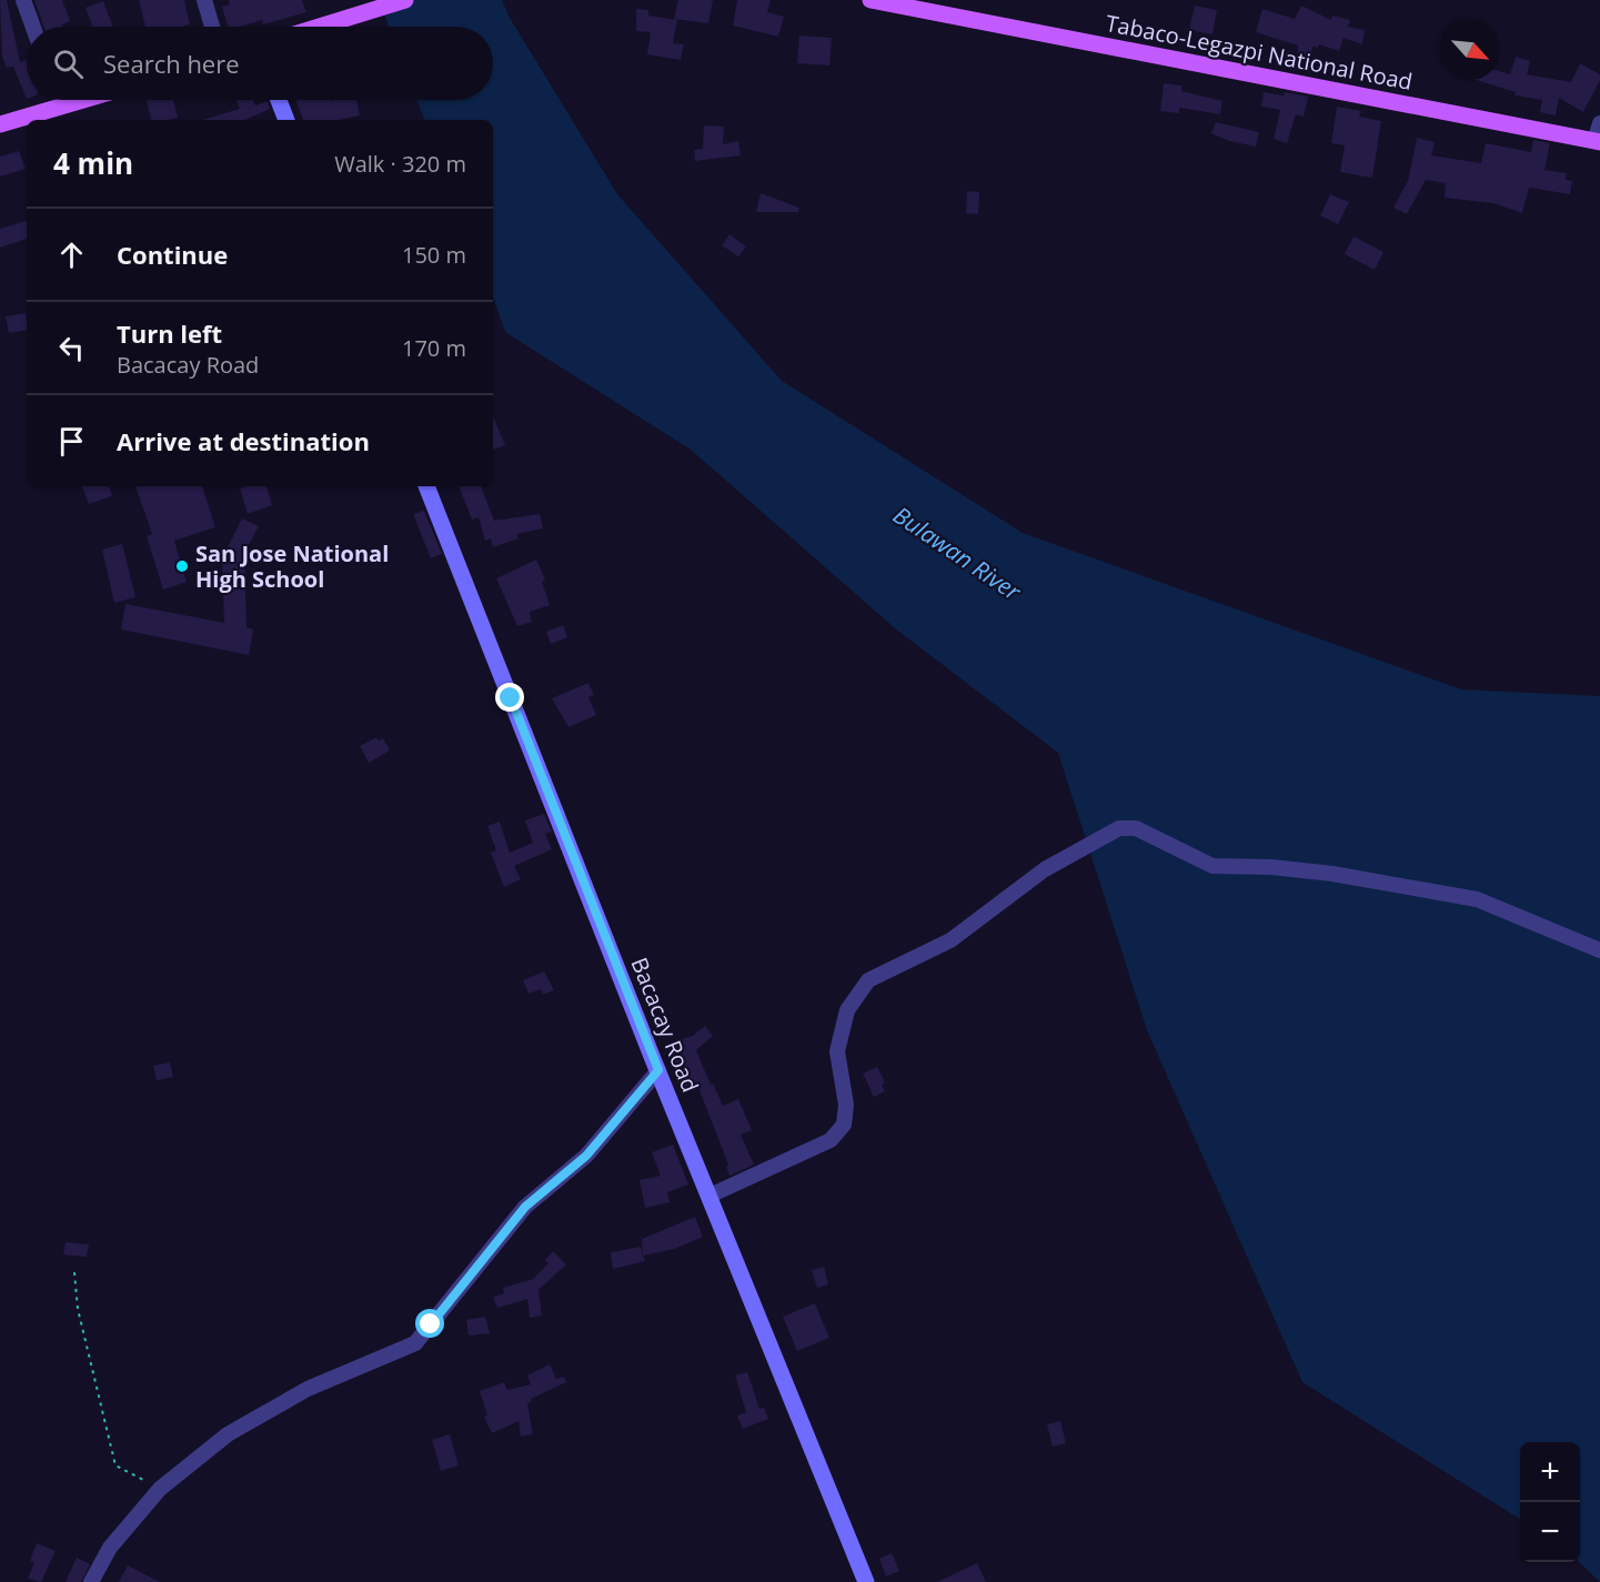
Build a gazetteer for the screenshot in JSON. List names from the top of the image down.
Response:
{
  "streets": {
    "main road": ["Tabaco-Legazpi National Road", "Bacacay Road"]
  },
  "water": ["Bulawan River"],
  "places": ["San Jose National High School"],
  "north": "bottom right",
  "page": {
    "search": "Search here",
    "heading": ["4 min", "Walk · 320 m"],
    "list": [
      ["Continue", "150 m"],
      ["Turn left", "Bacacay Road", "170 m"],
      "Arrive at destination"
    ],
    "map_buttons": ["+", "−"]
  }
}
